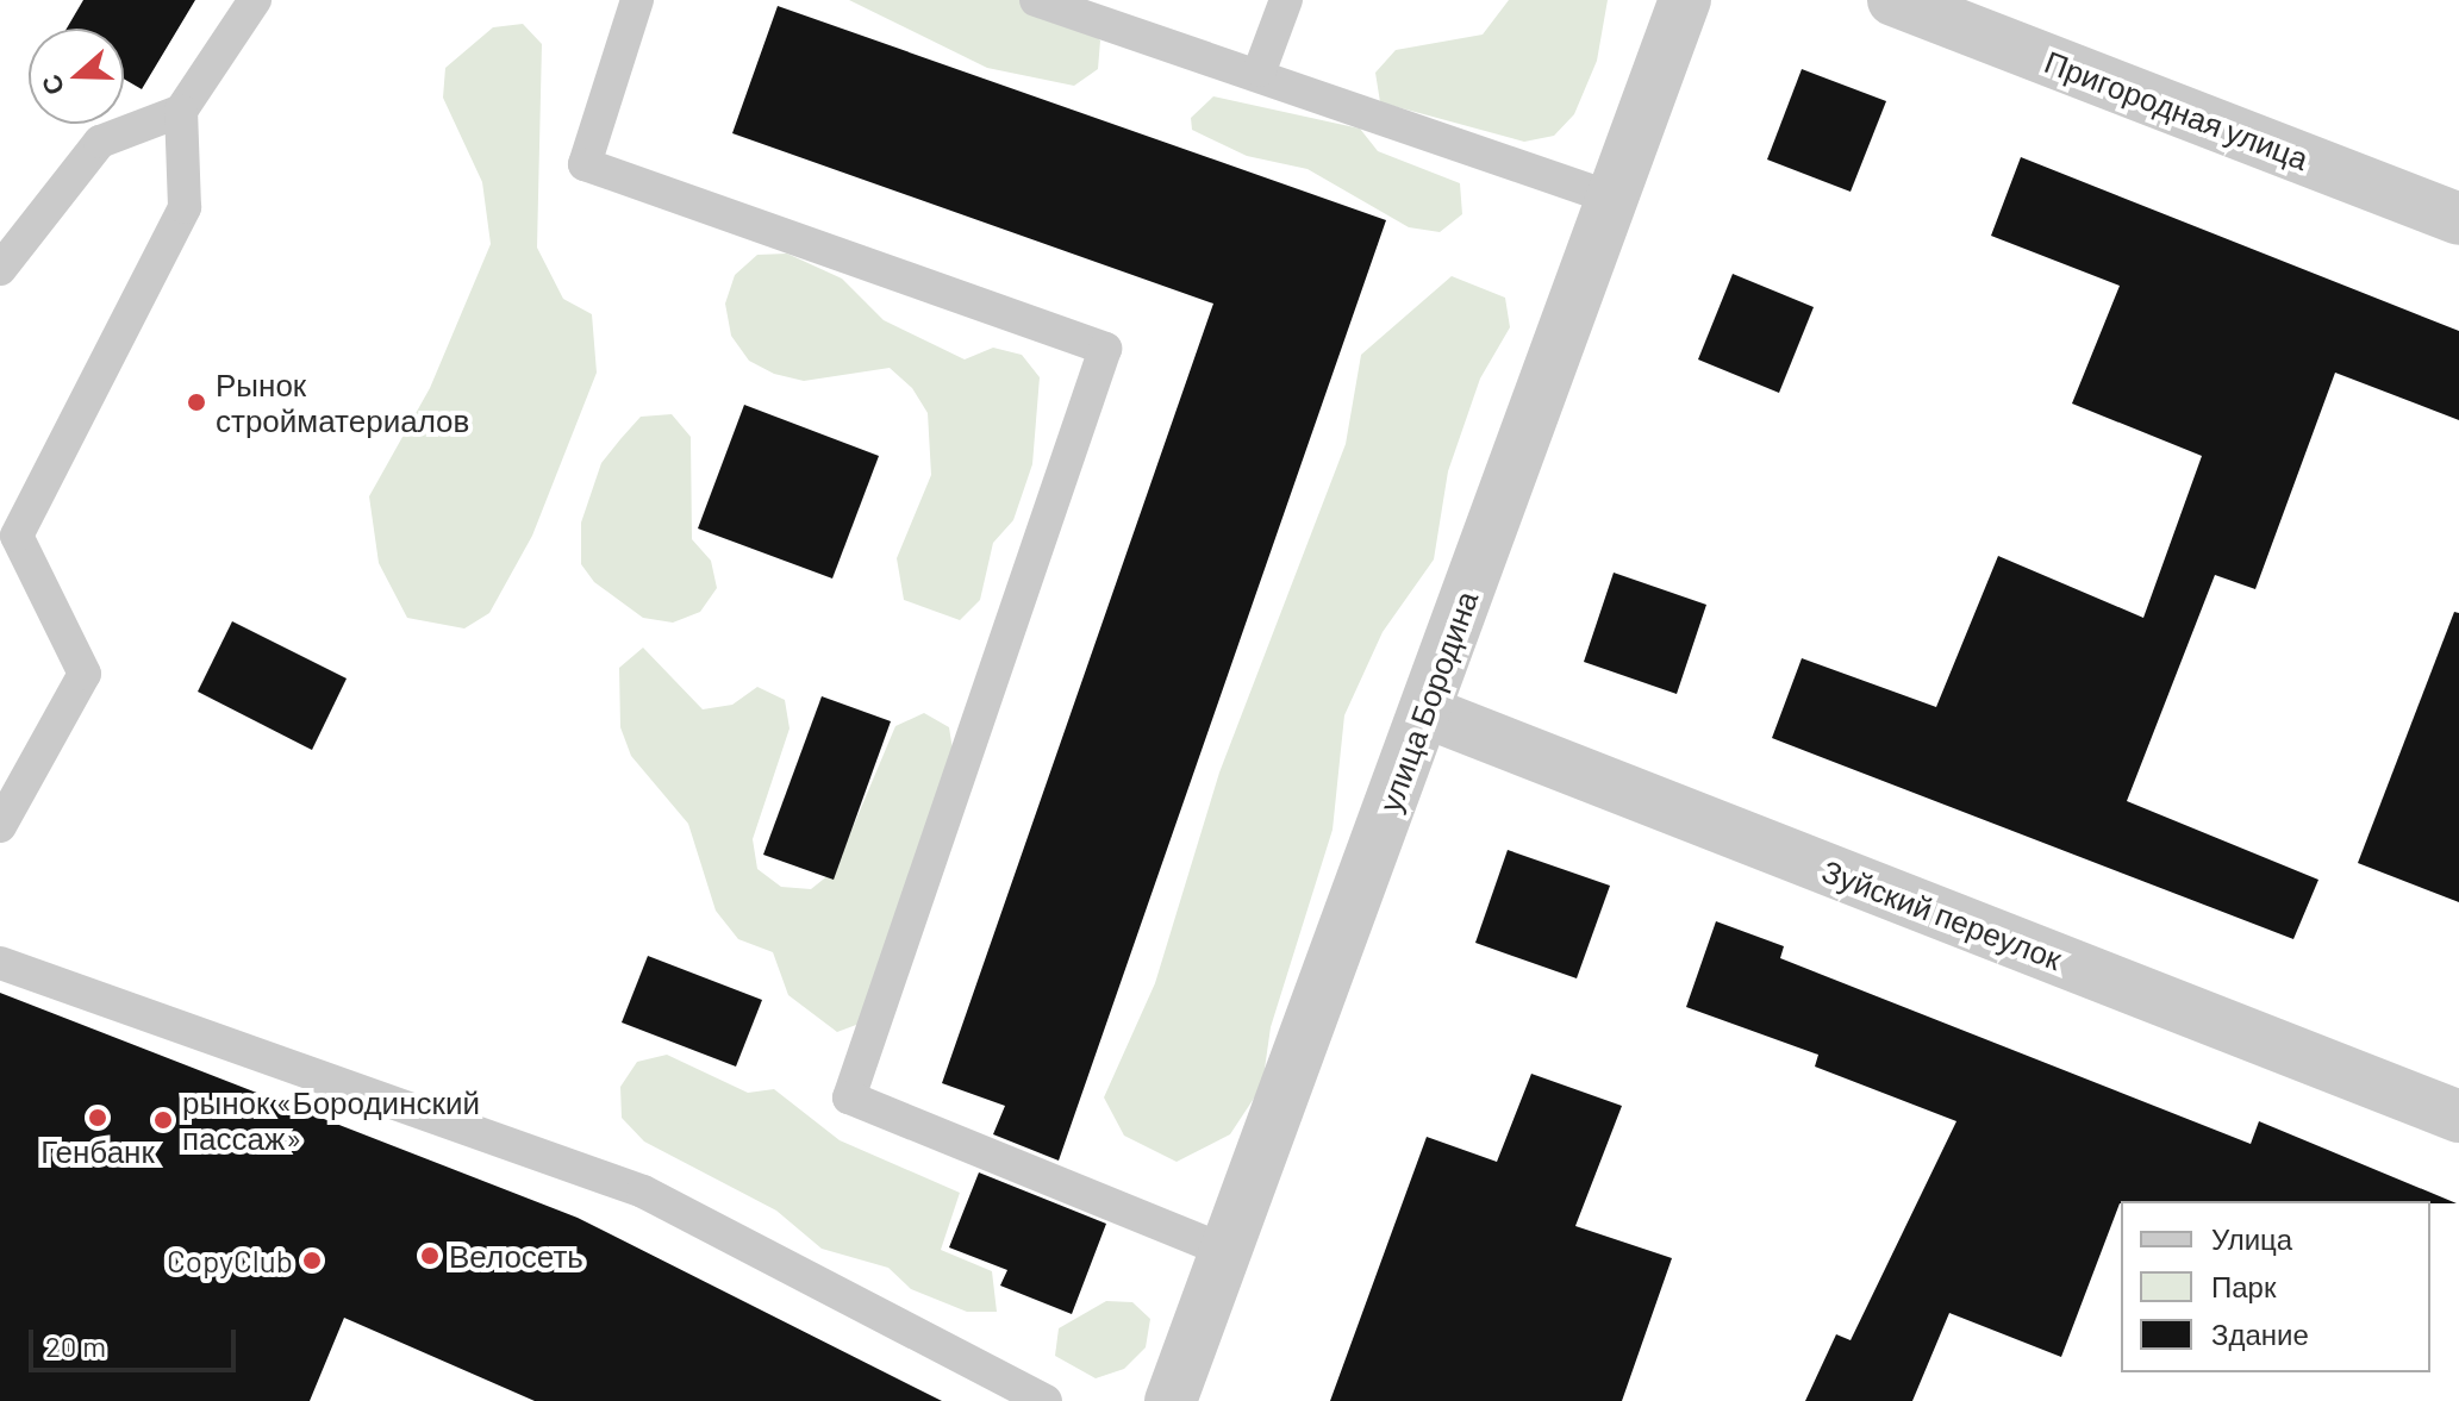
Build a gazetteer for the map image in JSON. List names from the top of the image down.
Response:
{
  "streets": {
    "street": ["Пригородная улица", "улица Бородина", "Зуйский переулок"]
  },
  "crossings": [
    ["улица Бородина", "Зуйский переулок"]
  ],
  "places": [
    "Рынок стройматериалов",
    "Генбанк",
    "рынок «Бородинский пассаж»",
    "Велосеть",
    "CopyClub"
  ],
  "legend": ["Улица", "Парк", "Здание"],
  "scale_bar": "20 m",
  "north": "left"
}
